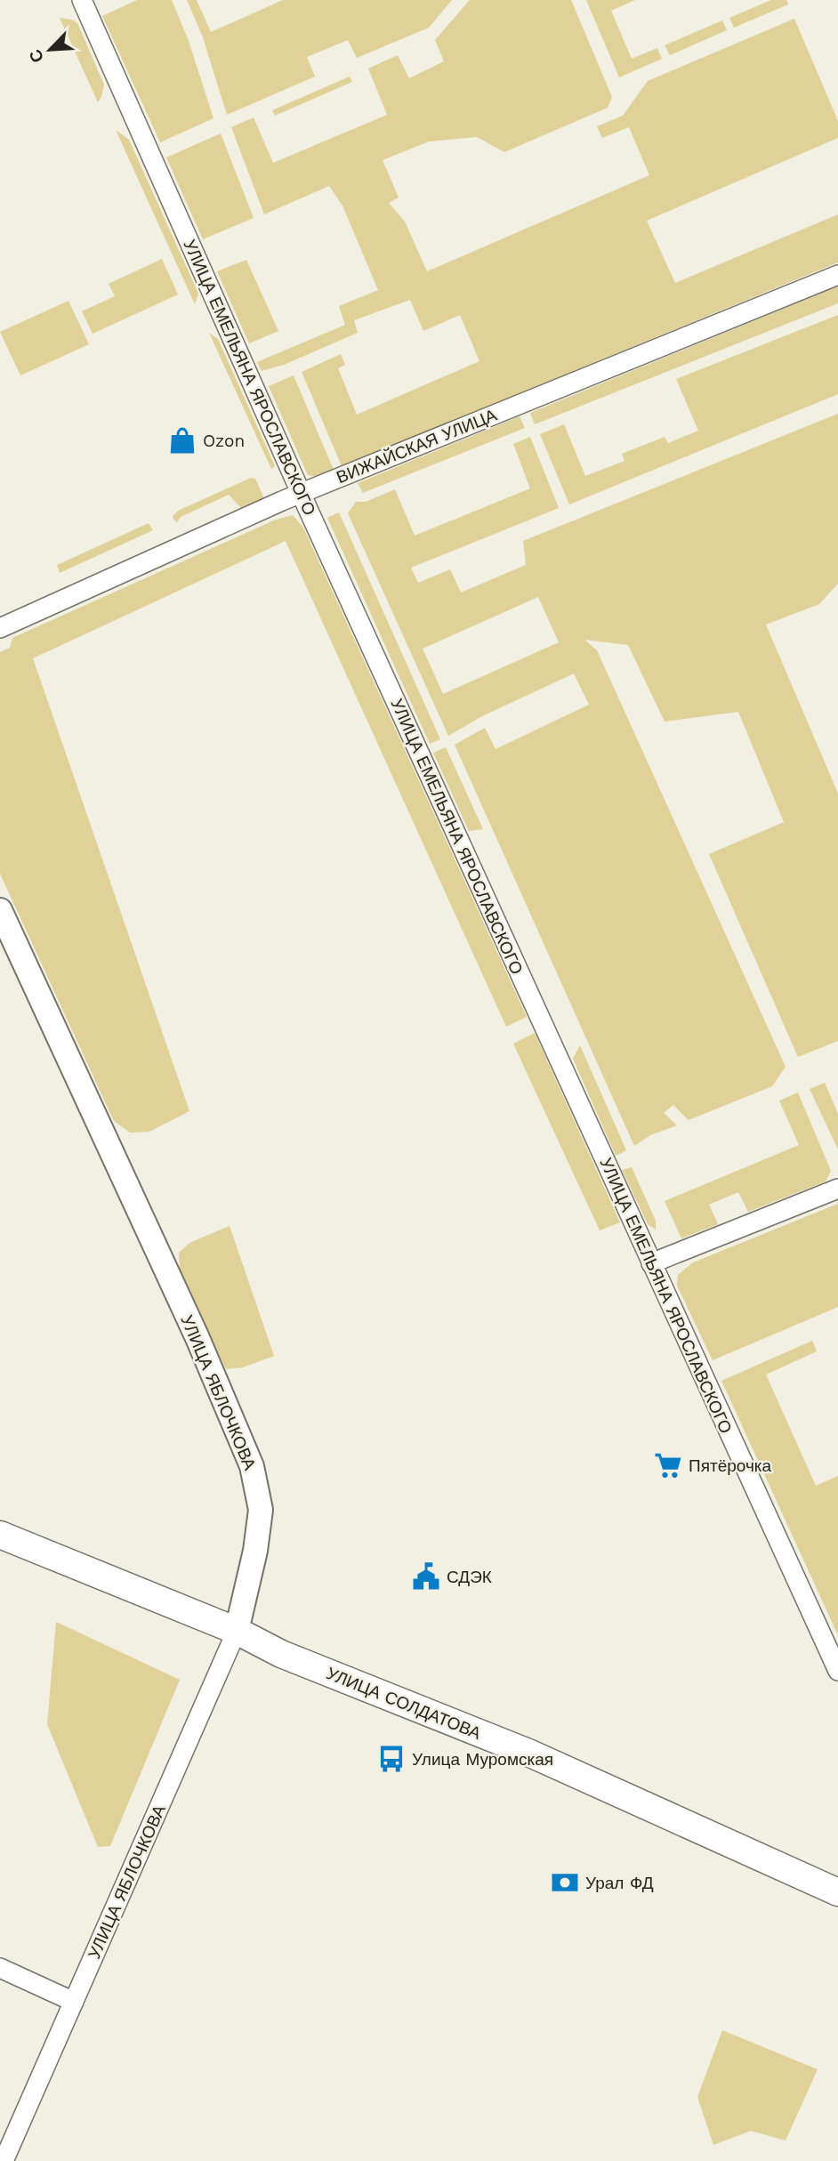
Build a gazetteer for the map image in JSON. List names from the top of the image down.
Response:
{
  "streets": {
    "main road": ["УЛИЦА СОЛДАТОВА"],
    "street": ["УЛИЦА ЕМЕЛЬЯНА ЯРОСЛАВСКОГО", "ВИЖАЙСКАЯ УЛИЦА", "УЛИЦА ЯБЛОЧКОВА"]
  },
  "crossings": [
    ["УЛИЦА ЕМЕЛЬЯНА ЯРОСЛАВСКОГО", "ВИЖАЙСКАЯ УЛИЦА"],
    ["УЛИЦА ЯБЛОЧКОВА", "УЛИЦА СОЛДАТОВА"]
  ],
  "places": {
    "shop": ["Ozon"],
    "supermarket": ["Пятёрочка"],
    "public building": ["СДЭК"],
    "bus stop": ["Улица Муромская"],
    "bank": ["Урал ФД"]
  },
  "north": "bottom left"
}
